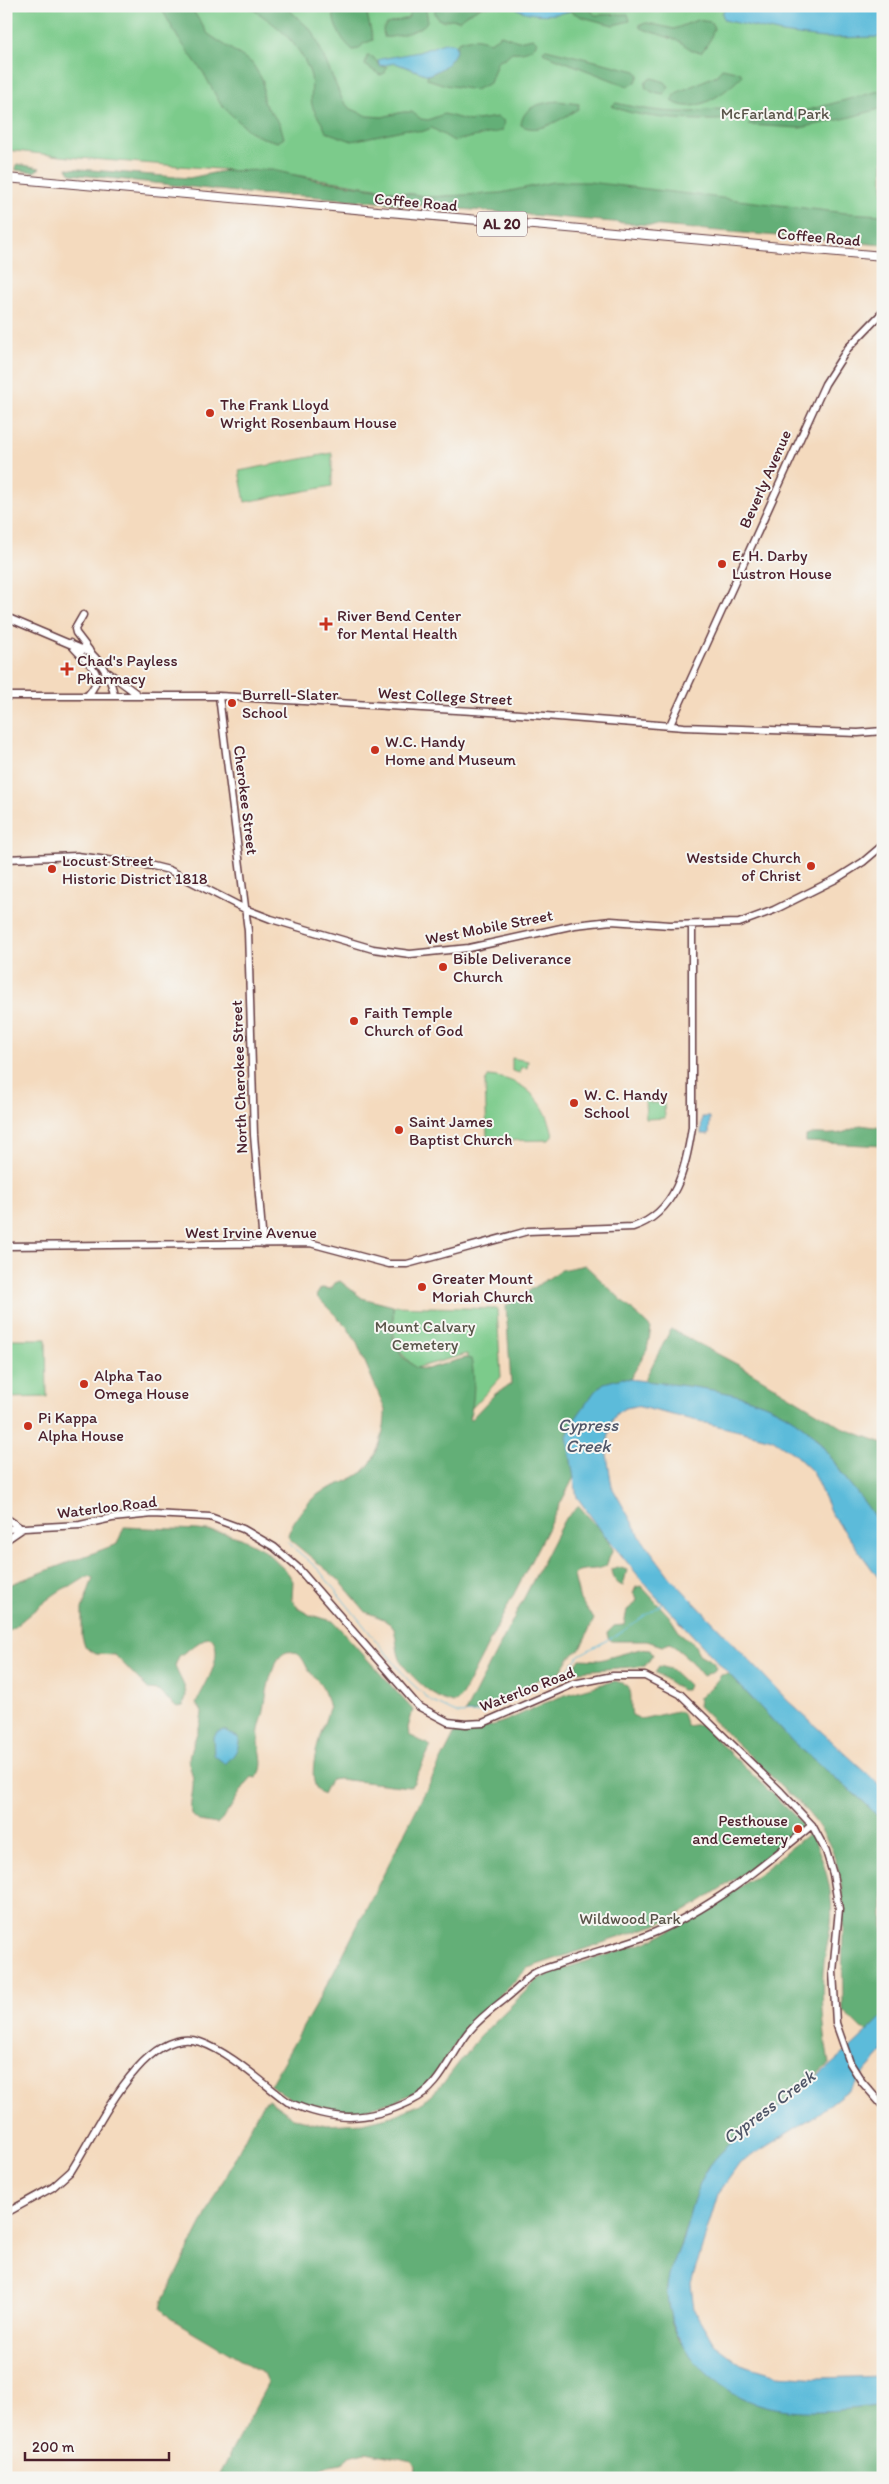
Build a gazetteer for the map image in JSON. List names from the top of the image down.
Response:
{
  "streets": {
    "main road": ["Coffee Road", "AL 20"],
    "street": [
      "Beverly Avenue",
      "West College Street",
      "Cherokee Street",
      "West Mobile Street",
      "North Cherokee Street",
      "West Irvine Avenue",
      "Waterloo Road"
    ]
  },
  "crossings": [
    ["Beverly Avenue", "West College Street"],
    ["West College Street", "Cherokee Street"],
    ["Cherokee Street", "West Mobile Street"],
    ["Cherokee Street", "North Cherokee Street"],
    ["West Mobile Street", "North Cherokee Street"],
    ["West Mobile Street", "West Irvine Avenue"],
    ["North Cherokee Street", "West Irvine Avenue"]
  ],
  "water": ["Cypress Creek"],
  "parks": ["McFarland Park", "Mount Calvary Cemetery", "Wildwood Park"],
  "places": {
    "other": [
      "The Frank Lloyd Wright Rosenbaum House",
      "E. H. Darby Lustron House",
      "Burrell-Slater School",
      "W.C. Handy Home and Museum",
      "Westside Church of Christ",
      "Locust Street Historic District 1818",
      "Bible Deliverance Church",
      "Faith Temple Church of God",
      "W. C. Handy School",
      "Saint James Baptist Church",
      "Greater Mount Moriah Church",
      "Alpha Tao Omega House",
      "Pi Kappa Alpha House",
      "Pesthouse and Cemetery"
    ],
    "health": ["River Bend Center for Mental Health", "Chad's Payless Pharmacy"]
  },
  "scale_bar": "200 m"
}
